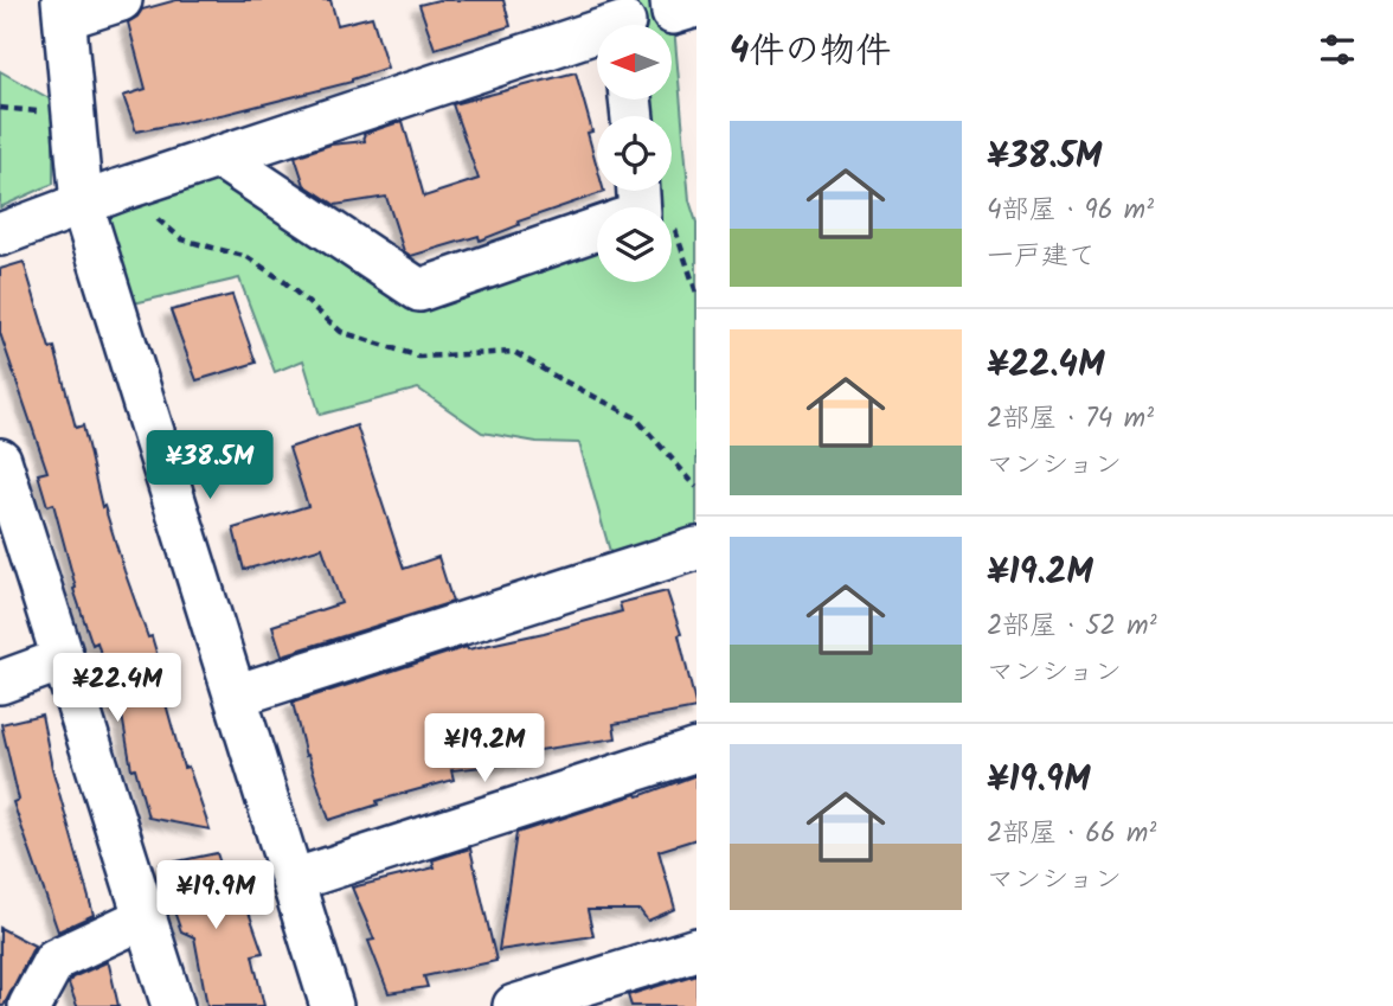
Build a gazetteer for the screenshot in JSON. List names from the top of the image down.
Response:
{
  "north": "left",
  "page": {
    "heading": "4件の物件",
    "list": [
      {
        "name": "¥38.5M",
        "note": "4部屋 · 96 m² · 一戸建て"
      },
      {
        "name": "¥22.4M",
        "note": "2部屋 · 74 m² · マンション"
      },
      {
        "name": "¥19.2M",
        "note": "2部屋 · 52 m² · マンション"
      },
      {
        "name": "¥19.9M",
        "note": "2部屋 · 66 m² · マンション"
      }
    ],
    "price": [
      "¥38.5M",
      "¥22.4M",
      "¥19.2M",
      "¥19.9M"
    ]
  }
}
